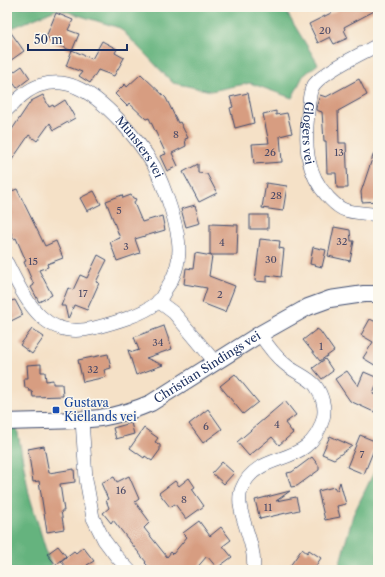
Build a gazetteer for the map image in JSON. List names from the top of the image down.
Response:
{
  "streets": {
    "street": ["Glogers vei", "Münsters vei", "Christian Sindings vei"]
  },
  "places": {
    "transit": ["Gustava Kiellands vei"]
  },
  "house_numbers": [
    "20",
    "8",
    "26",
    "13",
    "28",
    "5",
    "32",
    "4",
    "3",
    "30",
    "15",
    "17",
    "2",
    "34",
    "1",
    "32",
    "4",
    "6",
    "7",
    "16",
    "8",
    "11"
  ],
  "scale_bar": "50 m"
}
